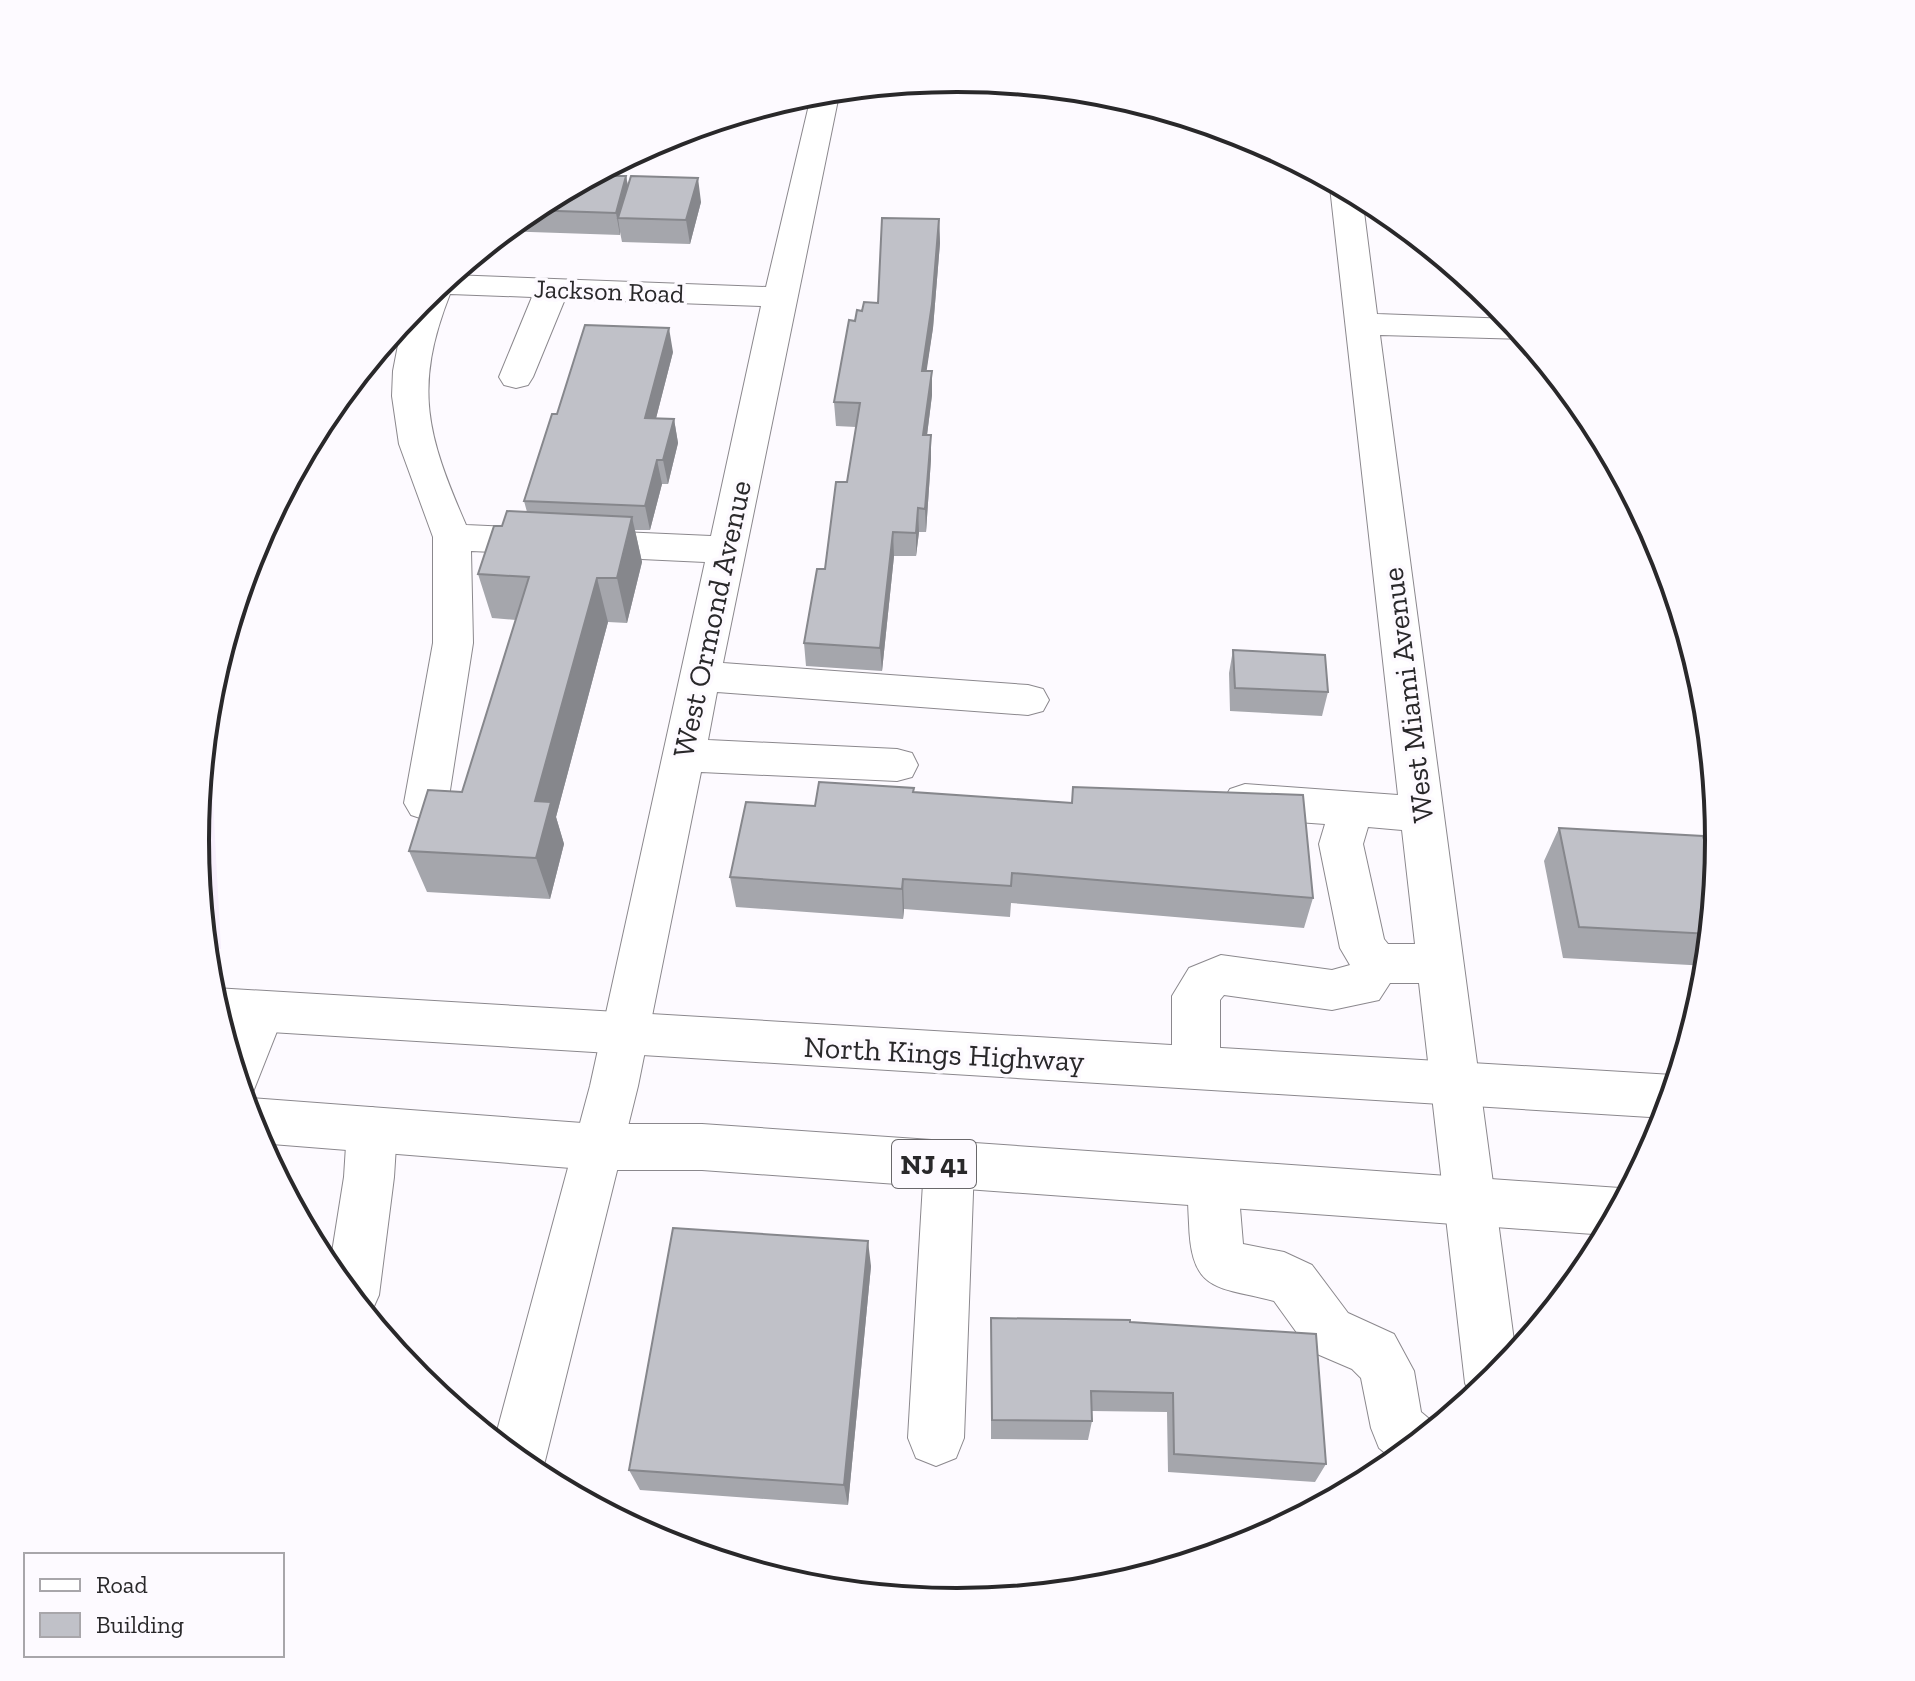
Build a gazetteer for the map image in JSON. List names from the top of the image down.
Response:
{
  "streets": {
    "street": [
      "Jackson Road",
      "West Ormond Avenue",
      "West Miami Avenue",
      "North Kings Highway",
      "NJ 41"
    ]
  },
  "crossings": [
    ["Jackson Road", "West Ormond Avenue"],
    ["West Ormond Avenue", "North Kings Highway"],
    ["West Ormond Avenue", "NJ 41"],
    ["West Miami Avenue", "North Kings Highway"],
    ["West Miami Avenue", "NJ 41"]
  ],
  "legend": ["Road", "Building"]
}
